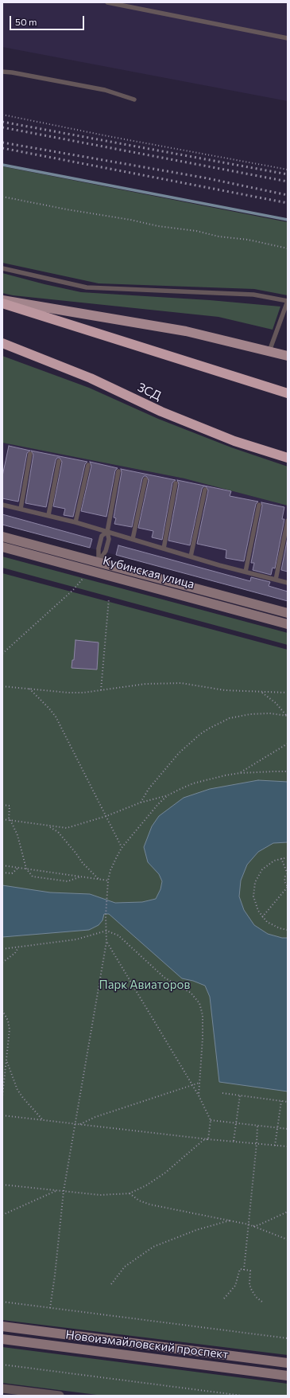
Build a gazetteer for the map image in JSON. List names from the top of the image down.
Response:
{
  "streets": {
    "highway": ["ЗСД"],
    "main road": ["Кубинская улица", "Новоизмайловский проспект"]
  },
  "parks": ["Парк Авиаторов"],
  "scale_bar": "50 m"
}
